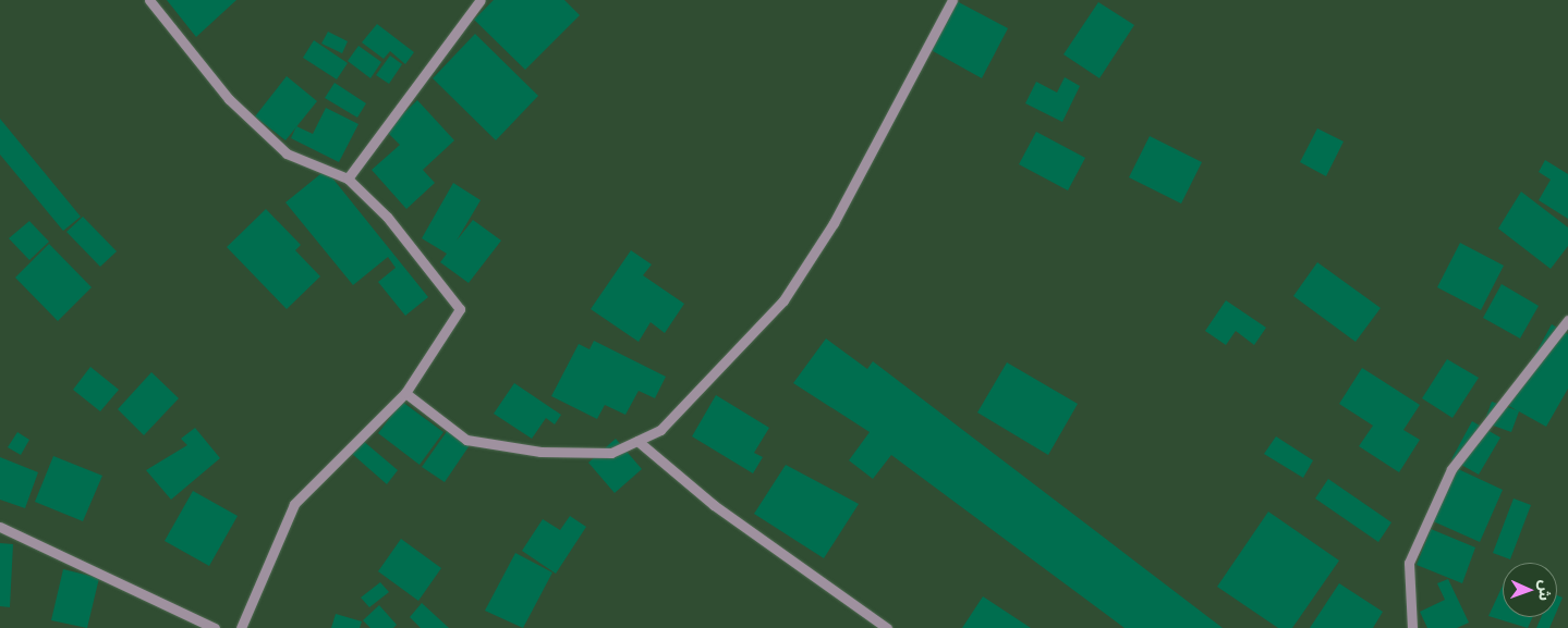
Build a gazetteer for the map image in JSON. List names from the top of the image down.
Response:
{
  "north": "right"
}
